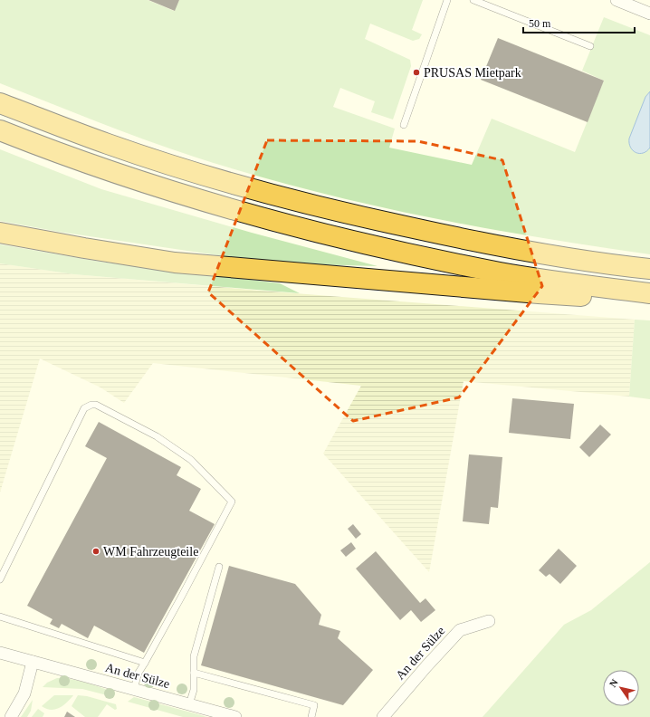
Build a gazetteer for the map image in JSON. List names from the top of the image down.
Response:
{
  "streets": {
    "street": ["An der Sülze"]
  },
  "places": ["PRUSAS Mietpark", "WM Fahrzeugteile"],
  "scale_bar": "50 m",
  "north": "top left"
}
